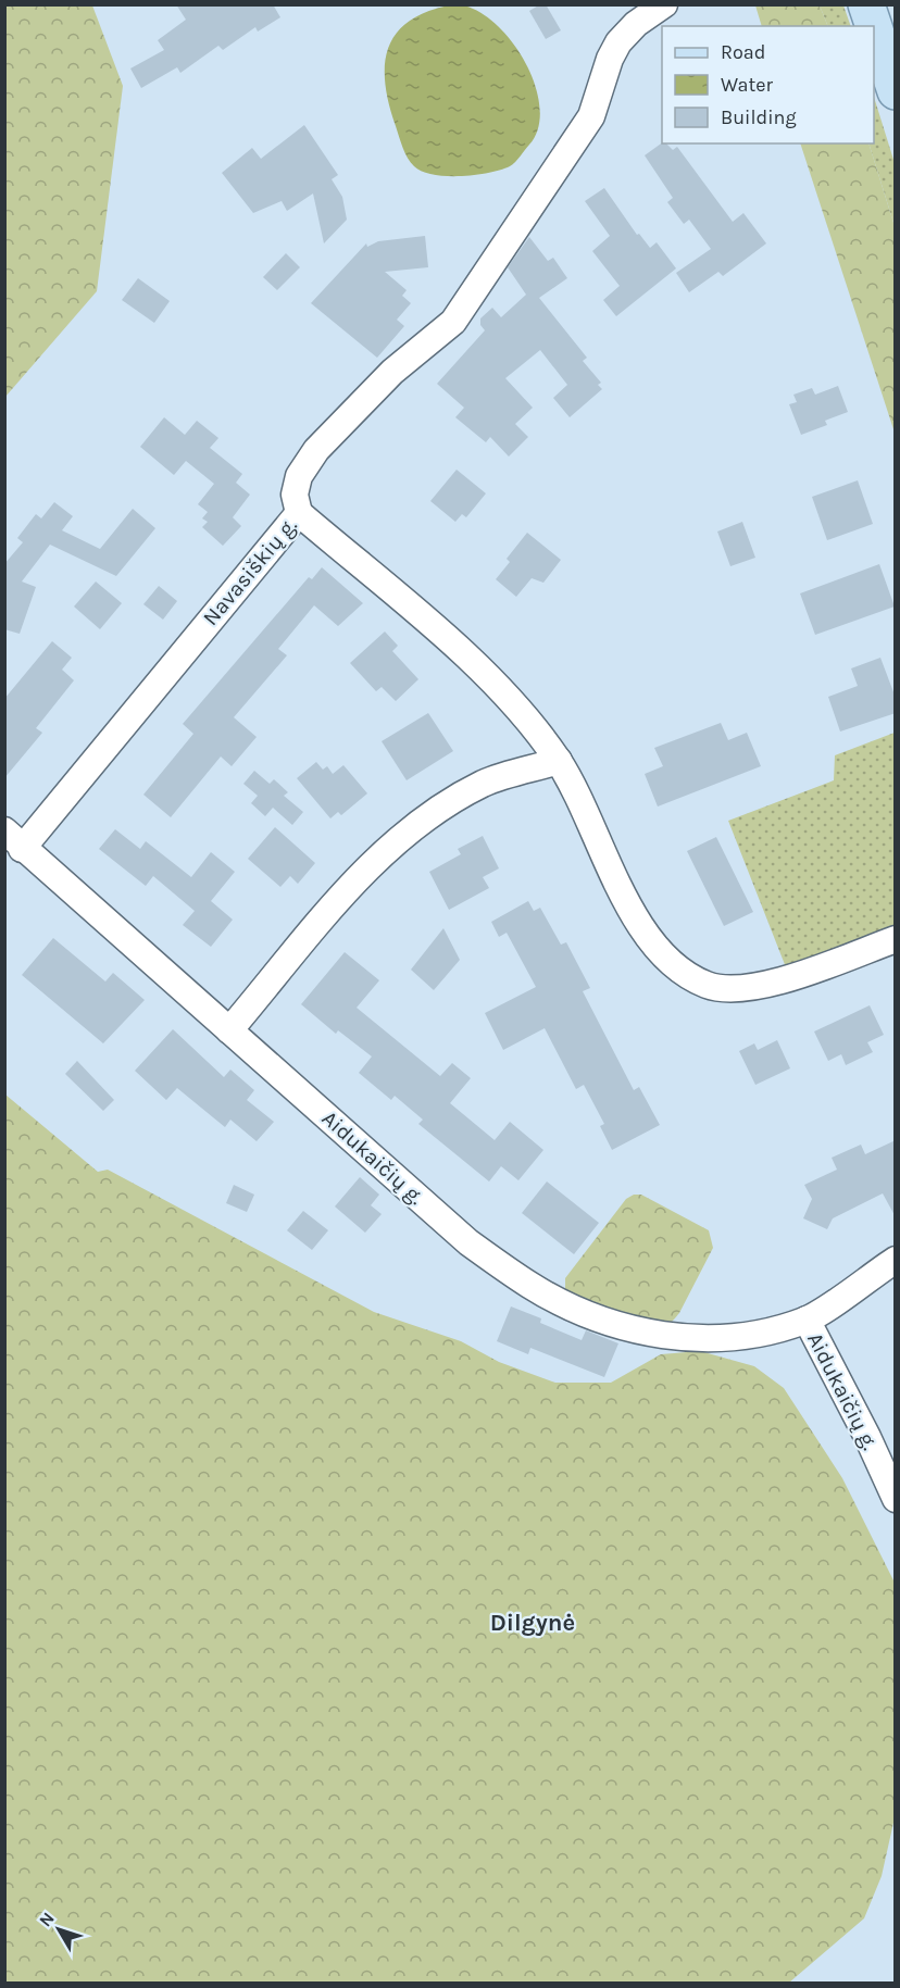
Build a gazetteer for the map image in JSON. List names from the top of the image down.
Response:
{
  "streets": {
    "street": ["Navasiškių g.", "Aidukaičių g."]
  },
  "crossings": [
    ["Navasiškių g.", "Aidukaičių g."]
  ],
  "districts": ["Dilgynė"],
  "legend": ["Road", "Water", "Building"],
  "north": "top left"
}
